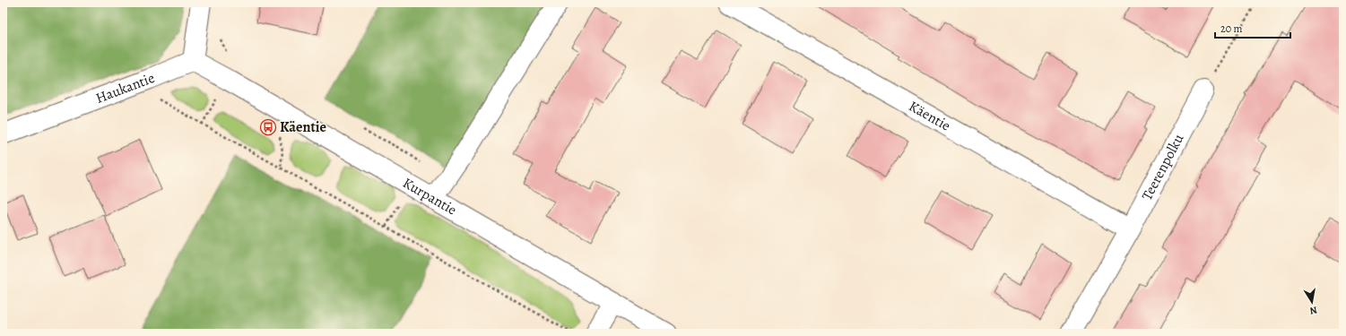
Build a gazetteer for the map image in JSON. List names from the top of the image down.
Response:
{
  "streets": {
    "street": [
      "Haukantie",
      "Käentie",
      "Teerenpolku",
      "Kurpantie"
    ]
  },
  "crossings": [
    ["Haukantie", "Kurpantie"],
    ["Käentie", "Teerenpolku"]
  ],
  "places": {
    "bus stop": ["Käentie"]
  },
  "scale_bar": "20 m",
  "north": "bottom"
}
